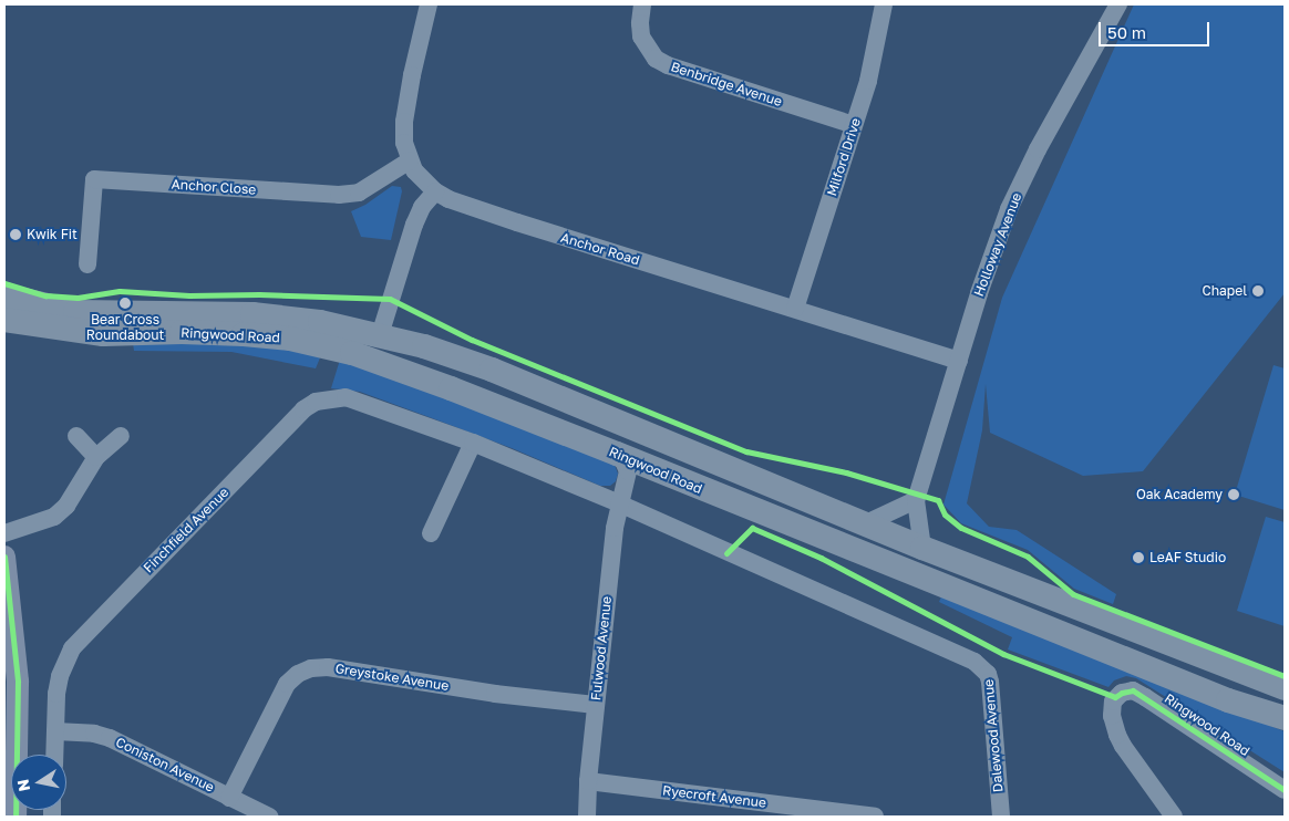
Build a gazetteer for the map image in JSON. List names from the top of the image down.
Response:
{
  "streets": {
    "highway": ["Ringwood Road"],
    "street": [
      "Benbridge Avenue",
      "Milford Drive",
      "Anchor Close",
      "Holloway Avenue",
      "Anchor Road",
      "Finchfield Avenue",
      "Fulwood Avenue",
      "Greystoke Avenue",
      "Dalewood Avenue",
      "Coniston Avenue",
      "Ryecroft Avenue"
    ]
  },
  "crossings": [
    ["Benbridge Avenue", "Milford Drive"],
    ["Milford Drive", "Anchor Road"],
    ["Anchor Close", "Anchor Road"],
    ["Holloway Avenue", "Anchor Road"],
    ["Holloway Avenue", "Ringwood Road"],
    ["Ringwood Road", "Fulwood Avenue"],
    ["Finchfield Avenue", "Coniston Avenue"],
    ["Fulwood Avenue", "Greystoke Avenue"],
    ["Fulwood Avenue", "Dalewood Avenue"],
    ["Fulwood Avenue", "Ryecroft Avenue"],
    ["Greystoke Avenue", "Coniston Avenue"]
  ],
  "places": [
    "Kwik Fit",
    "Chapel",
    "Bear Cross Roundabout",
    "Oak Academy",
    "LeAF Studio"
  ],
  "scale_bar": "50 m",
  "north": "left"
}
